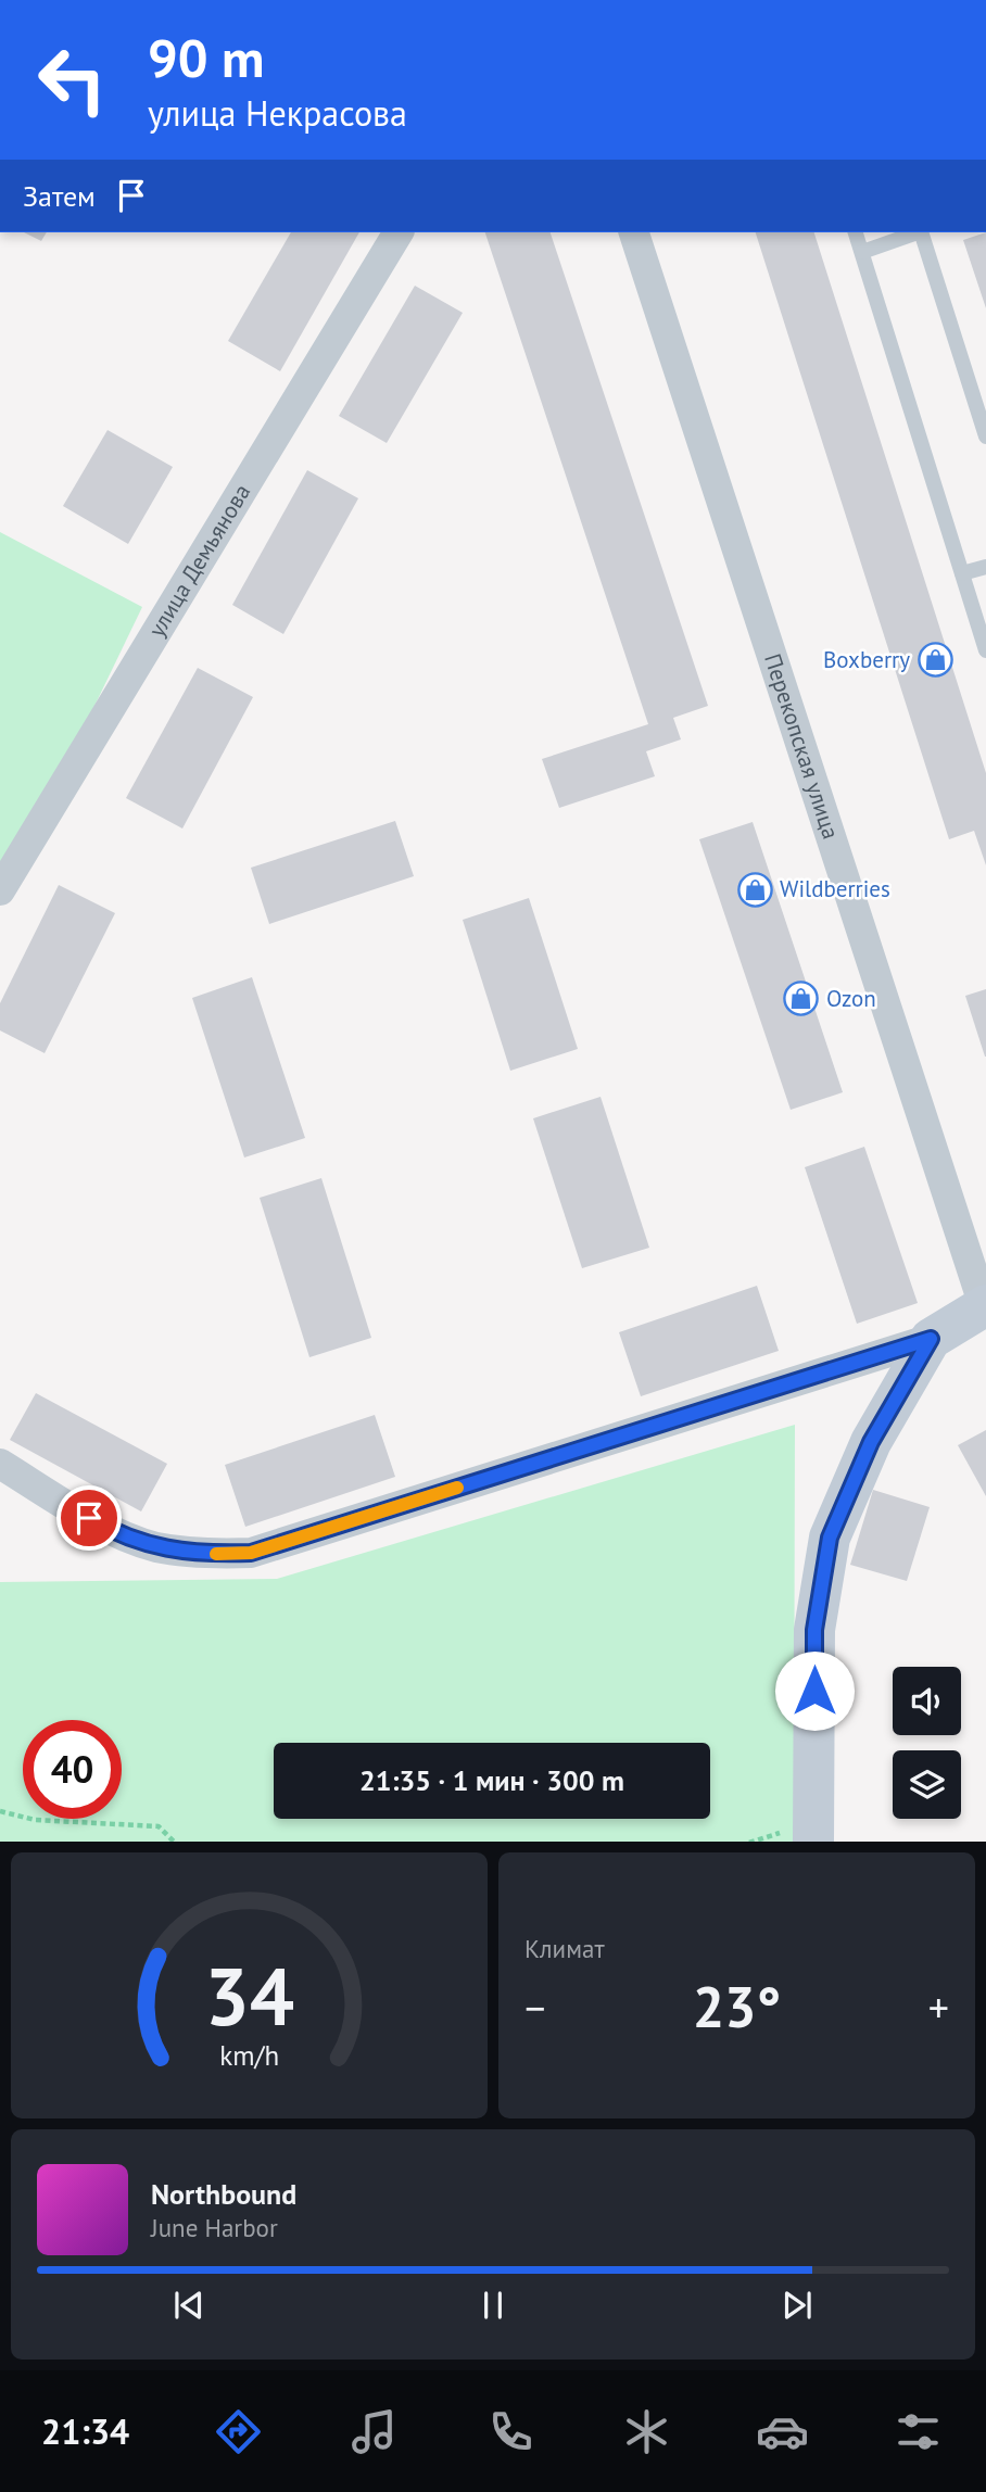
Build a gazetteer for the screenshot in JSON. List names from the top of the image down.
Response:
{
  "streets": {
    "street": ["улица Демьянова", "Перекопская улица"]
  },
  "places": {
    "shop": ["Boxberry", "Wildberries", "Ozon"]
  },
  "page": {
    "turn": ["90 m", "улица Некрасова"],
    "then": "Затем",
    "limit": "40",
    "trip": "21:35 · 1 мин · 300 m",
    "tile": "Климат",
    "heat": ["−", "23°", "+"],
    "song": ["Northbound", "June Harbor"],
    "tabs": "21:34",
    "gauge": ["34", "km/h"]
  }
}
